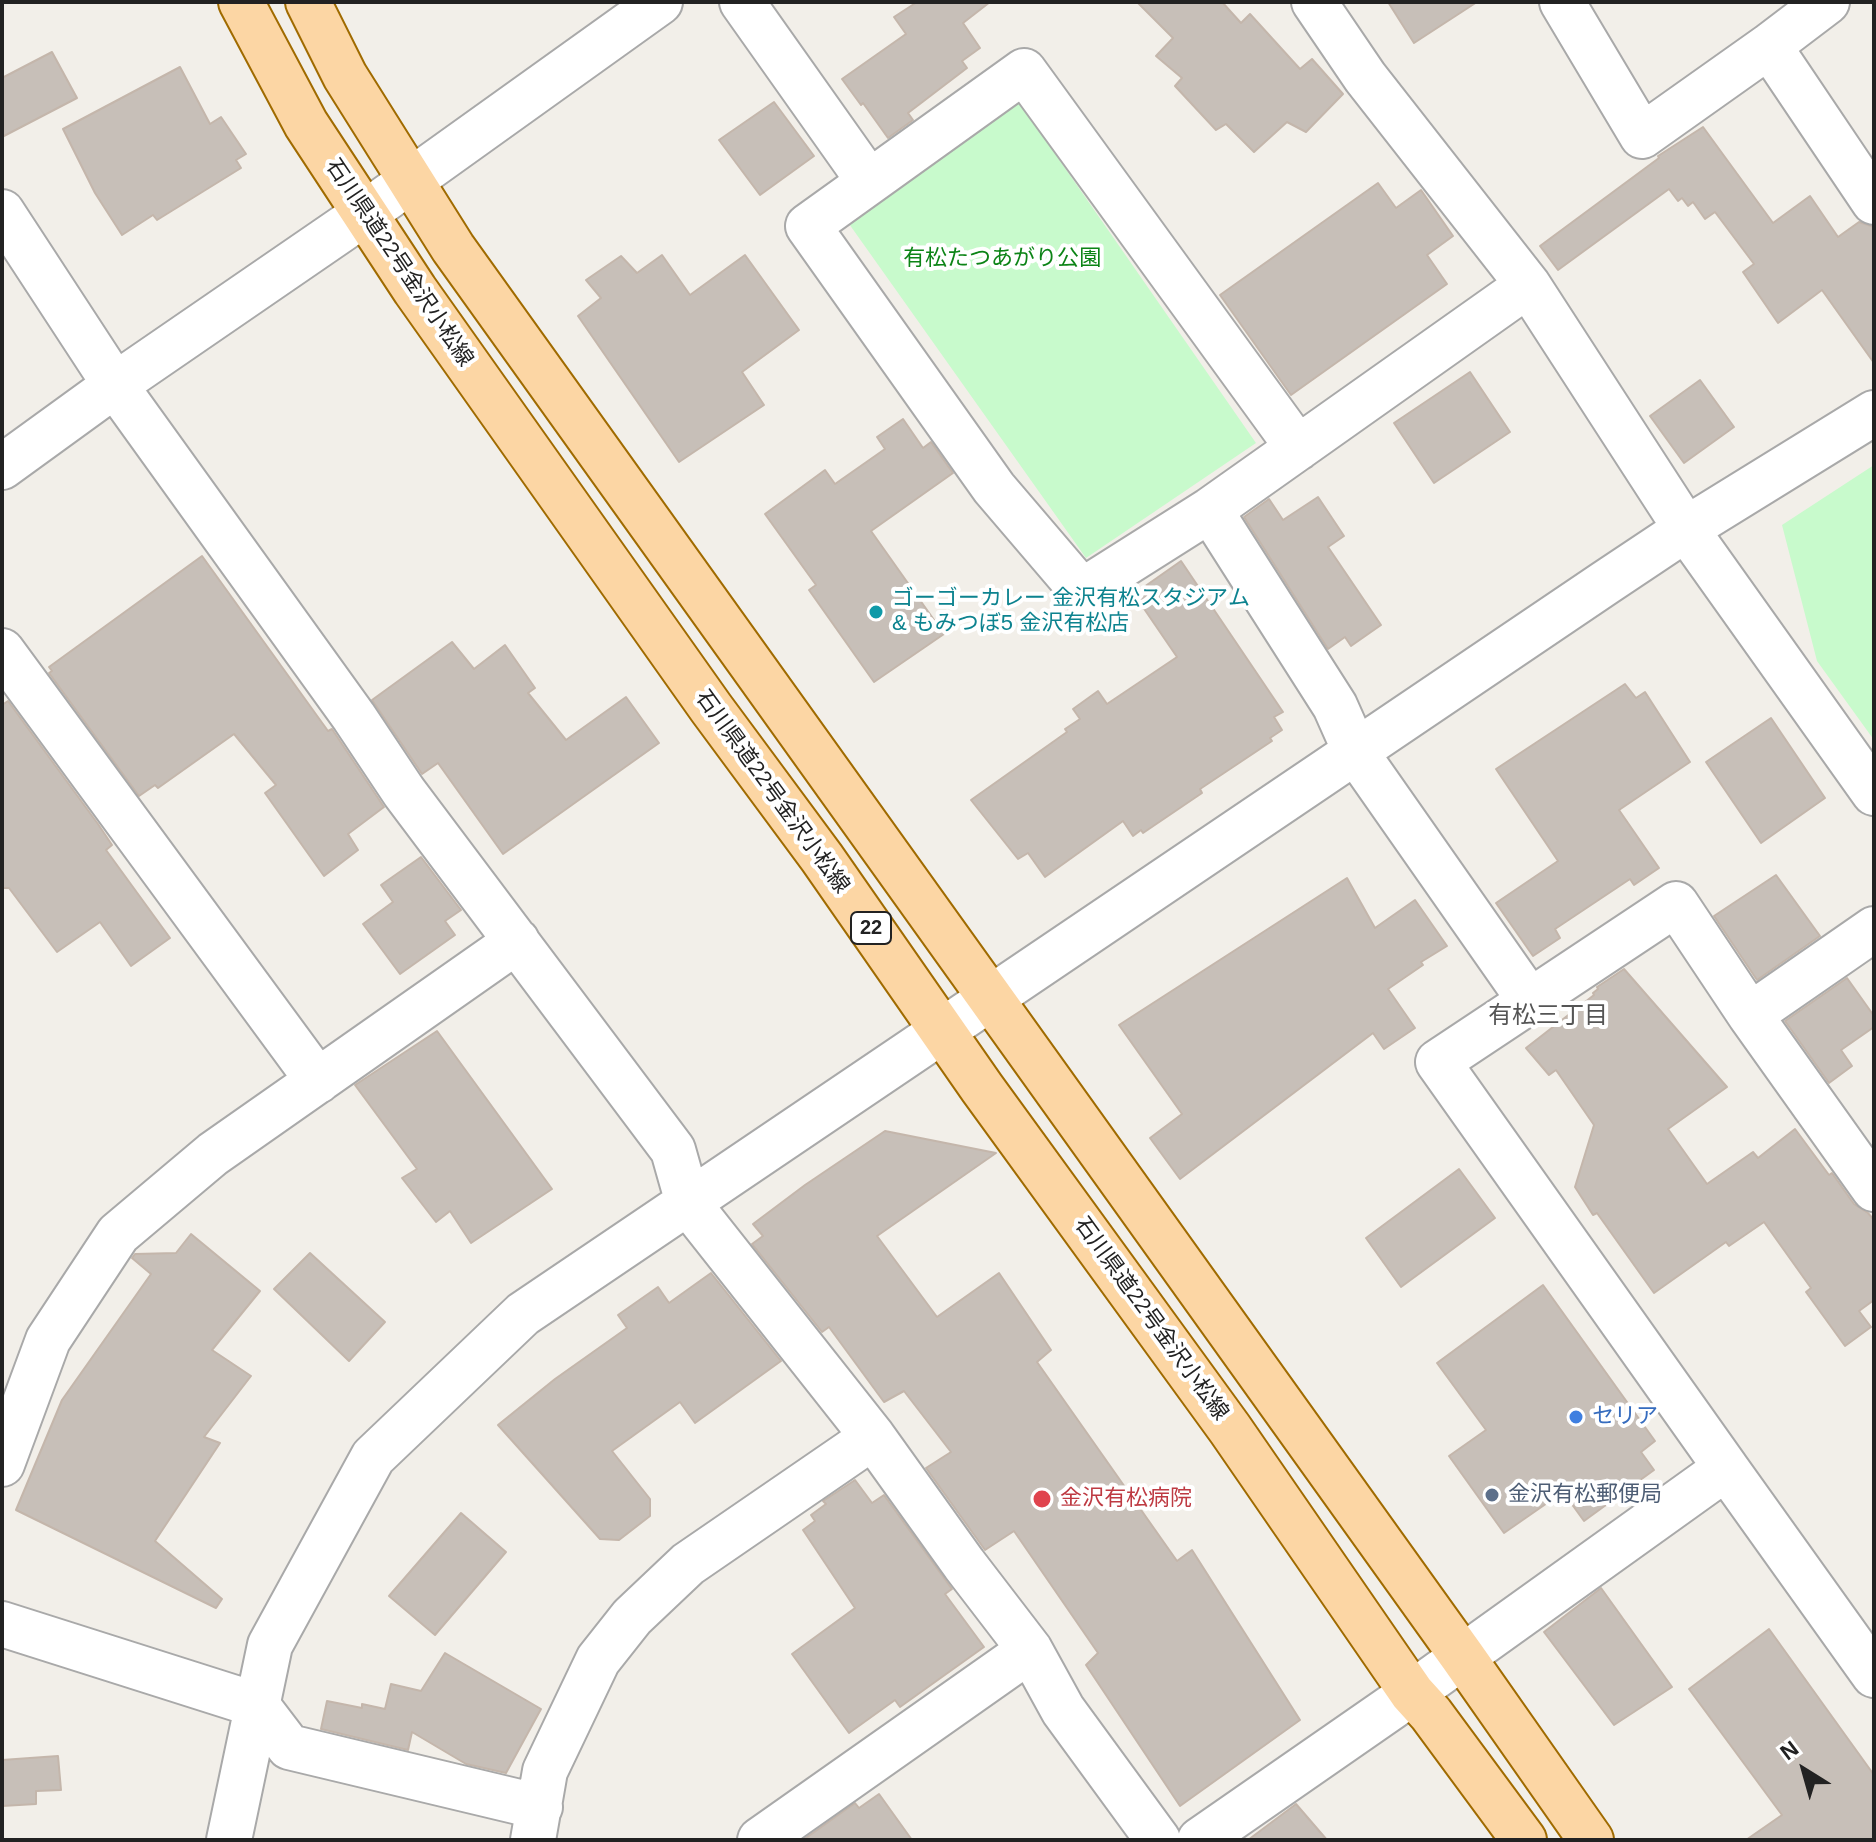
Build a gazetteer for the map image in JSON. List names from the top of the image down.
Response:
{
  "streets": {
    "main road": ["石川県道22号金沢小松線", "22"]
  },
  "districts": ["有松三丁目"],
  "parks": ["有松たつあがり公園"],
  "places": [
    "ゴーゴーカレー 金沢有松スタジアム & もみつぼ5 金沢有松店",
    "セリア",
    "金沢有松郵便局",
    "金沢有松病院"
  ],
  "north": "top left"
}
